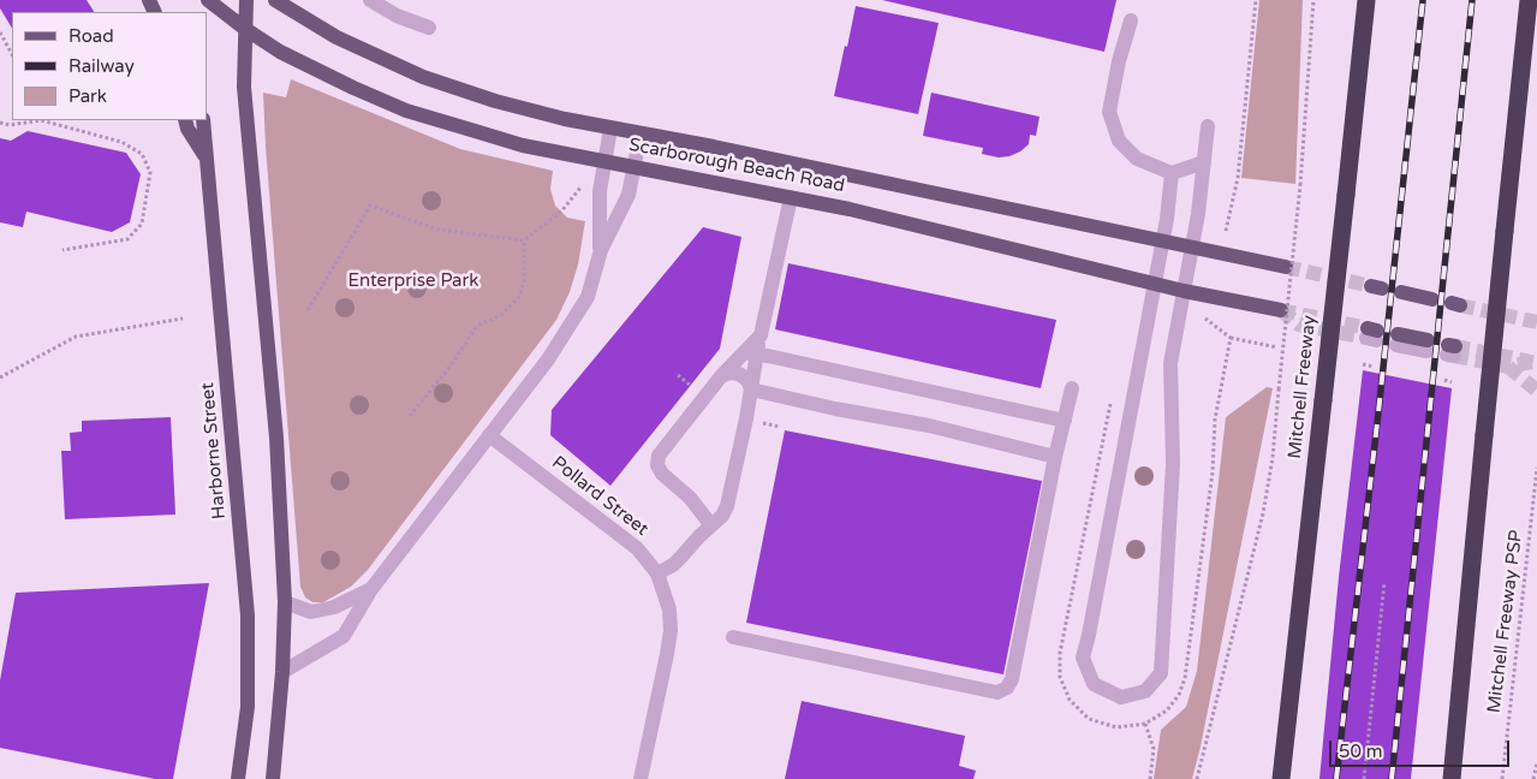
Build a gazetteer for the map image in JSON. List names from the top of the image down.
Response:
{
  "streets": {
    "highway": ["Mitchell Freeway"],
    "main road": ["Scarborough Beach Road", "Harborne Street"],
    "street": ["Pollard Street"],
    "path": ["Mitchell Freeway PSP"]
  },
  "parks": ["Enterprise Park"],
  "legend": ["Road", "Railway", "Park"],
  "scale_bar": "50 m"
}
